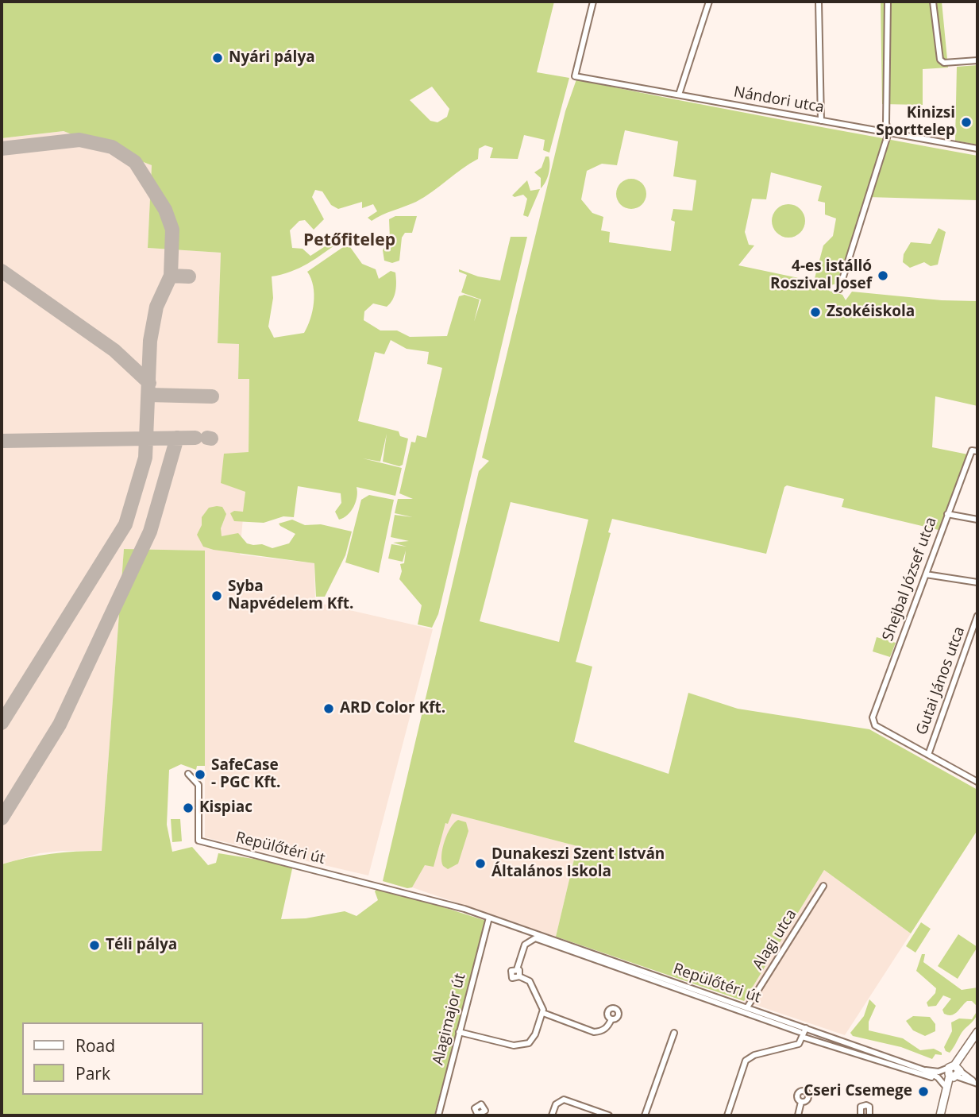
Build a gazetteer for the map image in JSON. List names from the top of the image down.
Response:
{
  "streets": {
    "street": [
      "Nándori utca",
      "Shejbal József utca",
      "Gutai János utca",
      "Repülőtéri út",
      "Alagi utca",
      "Alagimajor út"
    ]
  },
  "crossings": [
    ["Shejbal József utca", "Gutai János utca"],
    ["Repülőtéri út", "Alagi utca"]
  ],
  "districts": ["Petőfitelep"],
  "places": [
    "Nyári pálya",
    "Kinizsi Sporttelep",
    "4-es istálló Roszival Josef",
    "Zsokéiskola",
    "Syba Napvédelem Kft.",
    "ARD Color Kft.",
    "SafeCase - PGC Kft.",
    "Kispiac",
    "Dunakeszi Szent István Általános Iskola",
    "Téli pálya",
    "Cseri Csemege"
  ],
  "legend": ["Road", "Park"]
}
